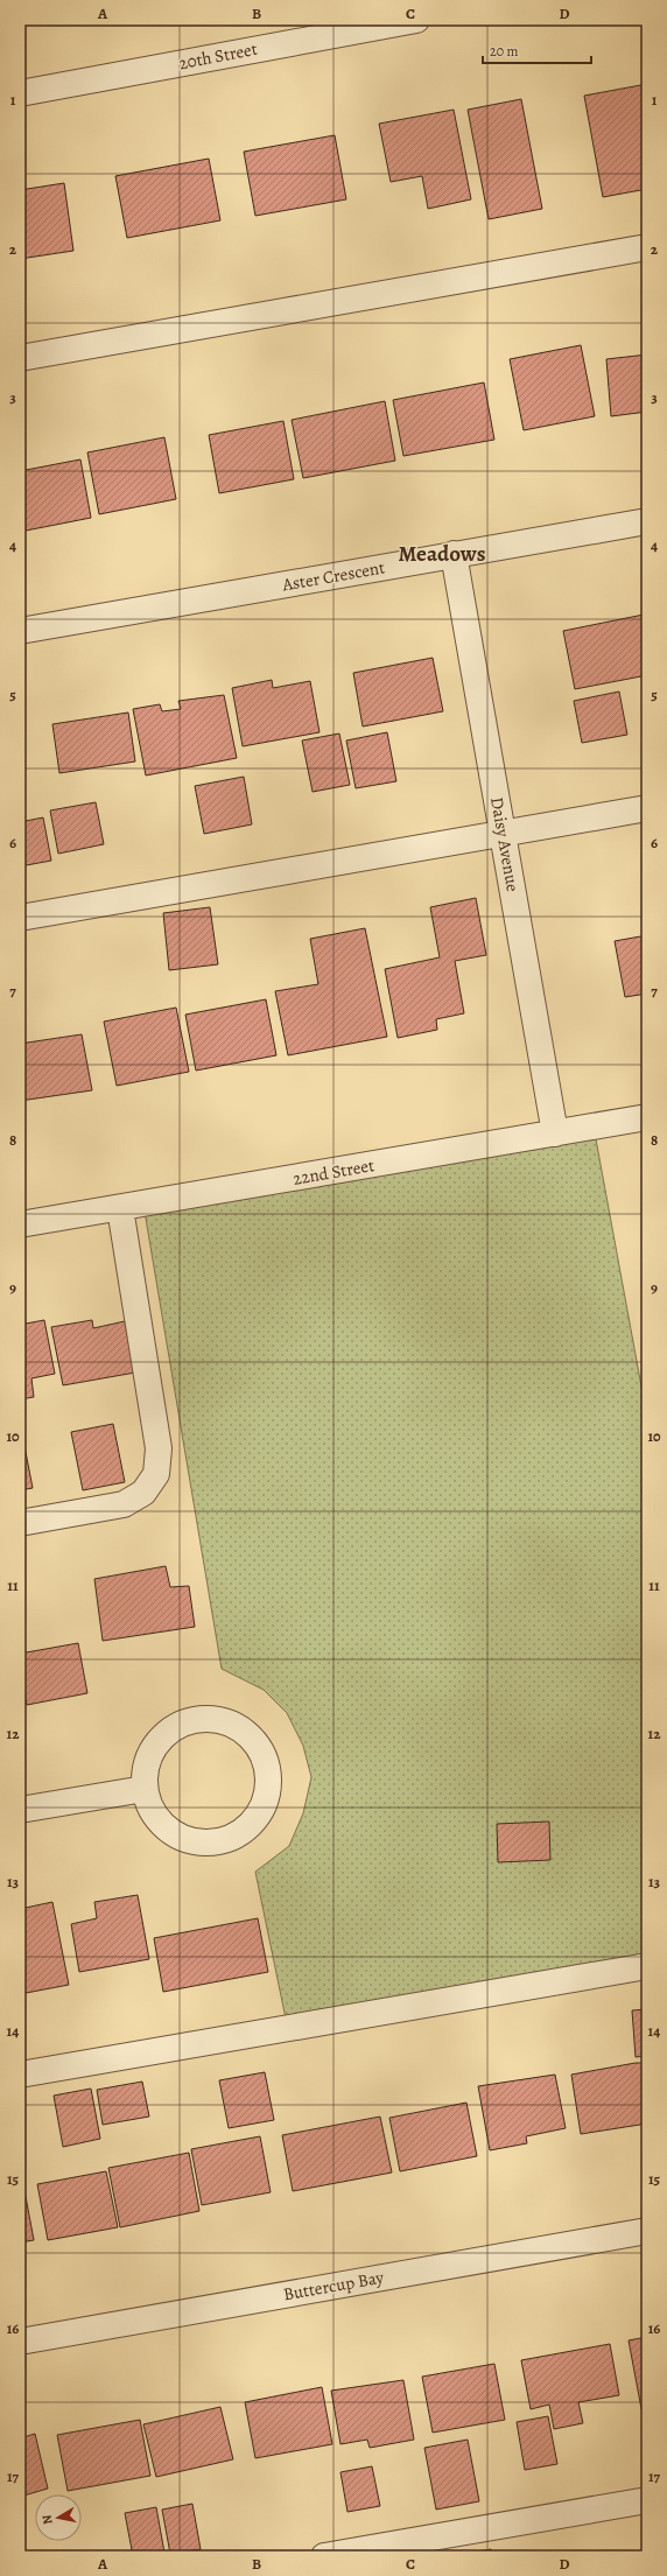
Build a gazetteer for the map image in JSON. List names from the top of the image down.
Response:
{
  "streets": {
    "street": [
      "20th Street",
      "Aster Crescent",
      "Daisy Avenue",
      "22nd Street",
      "Buttercup Bay"
    ]
  },
  "crossings": [
    ["Aster Crescent", "Daisy Avenue"],
    ["Daisy Avenue", "22nd Street"]
  ],
  "districts": ["Meadows"],
  "scale_bar": "20 m",
  "north": "left",
  "grid": {
    "columns": [
      "A",
      "B",
      "C",
      "D"
    ],
    "rows": [
      "1",
      "2",
      "3",
      "4",
      "5",
      "6",
      "7",
      "8",
      "9",
      "10",
      "11",
      "12",
      "13",
      "14",
      "15",
      "16",
      "17"
    ]
  }
}
